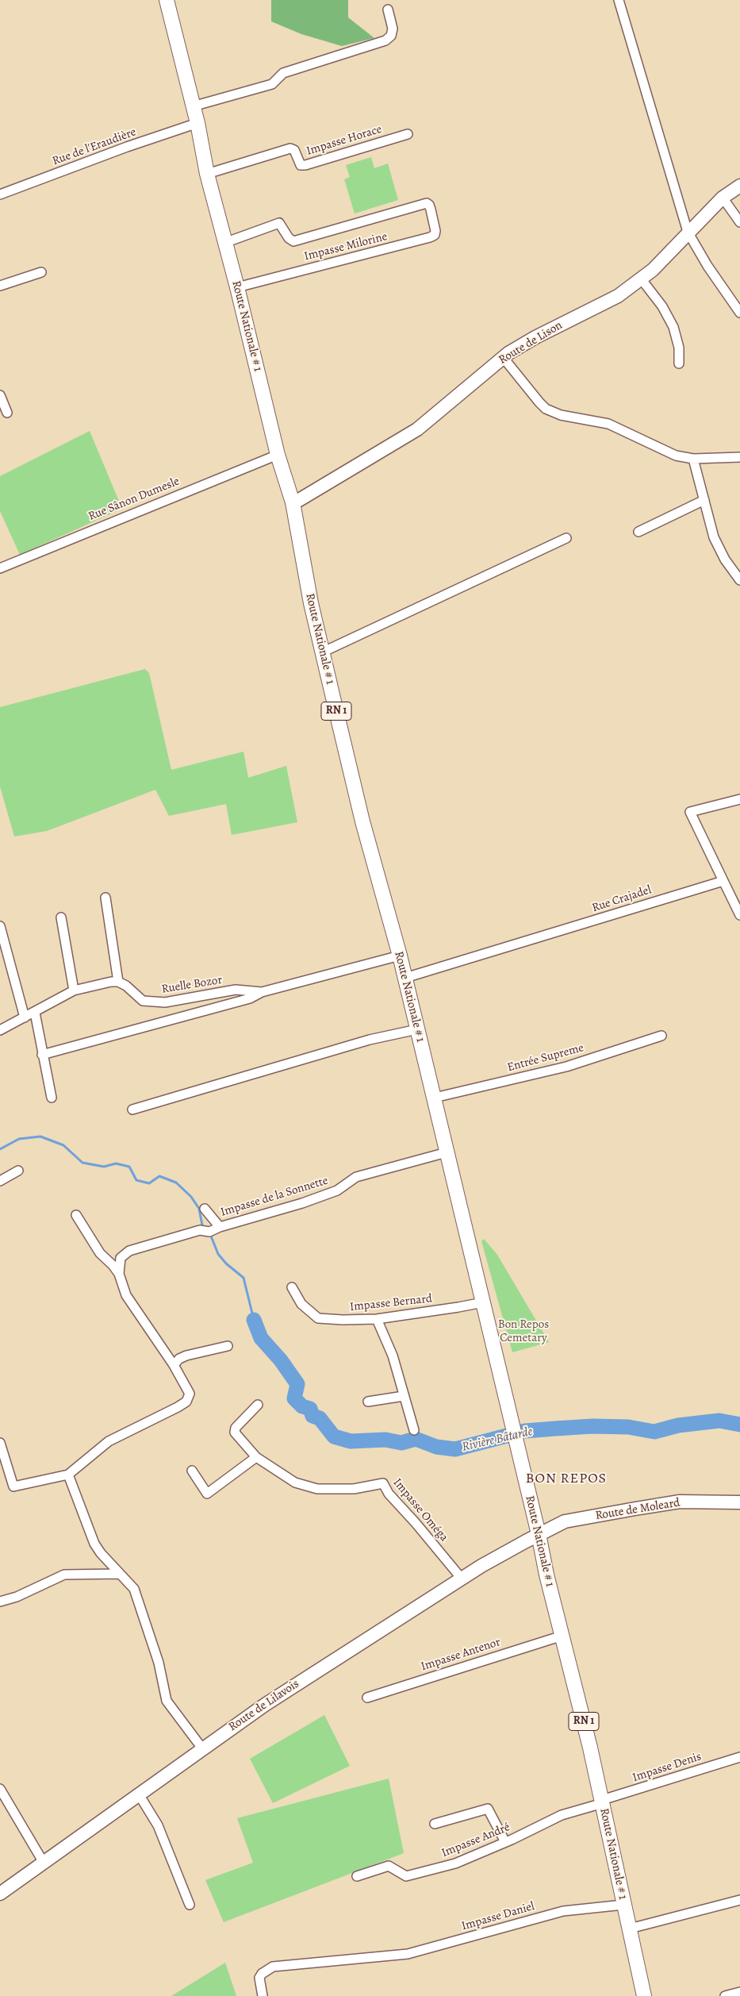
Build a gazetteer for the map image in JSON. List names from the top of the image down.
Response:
{
  "streets": {
    "main road": ["Route Nationale # 1", "RN 1"],
    "street": [
      "Impasse Horace",
      "Rue de l'Eraudière",
      "Impasse Milorine",
      "Route de Lison",
      "Rue Sânon Dumesle",
      "Rue Crajadel",
      "Ruelle Bozor",
      "Entrée Supreme",
      "Impasse de la Sonnette",
      "Impasse Bernard",
      "Route de Moleard",
      "Impasse Oméga",
      "Impasse Antenor",
      "Route de Lilavois",
      "Impasse Denis",
      "Impasse André",
      "Impasse Daniel"
    ]
  },
  "crossings": [
    ["Impasse Horace", "Route Nationale # 1"],
    ["Rue de l'Eraudière", "Route Nationale # 1"],
    ["Impasse Milorine", "Route Nationale # 1"],
    ["Route Nationale # 1", "Route de Lison"],
    ["Route Nationale # 1", "Rue Sânon Dumesle"],
    ["Route Nationale # 1", "Rue Crajadel"],
    ["Route Nationale # 1", "Ruelle Bozor"],
    ["Route Nationale # 1", "Entrée Supreme"],
    ["Route Nationale # 1", "Impasse de la Sonnette"],
    ["Route Nationale # 1", "Impasse Bernard"],
    ["Route Nationale # 1", "Route de Moleard"],
    ["Route Nationale # 1", "Impasse Antenor"],
    ["Route Nationale # 1", "Route de Lilavois"],
    ["Route Nationale # 1", "Impasse Denis"],
    ["Route Nationale # 1", "Impasse André"],
    ["Route Nationale # 1", "Impasse Daniel"],
    ["Route de Moleard", "Route de Lilavois"],
    ["Impasse Oméga", "Route de Lilavois"],
    ["Impasse Denis", "Impasse André"]
  ],
  "districts": ["BON REPOS"],
  "water": ["Rivière Bâtarde"],
  "parks": ["Bon Repos Cemetary"]
}
